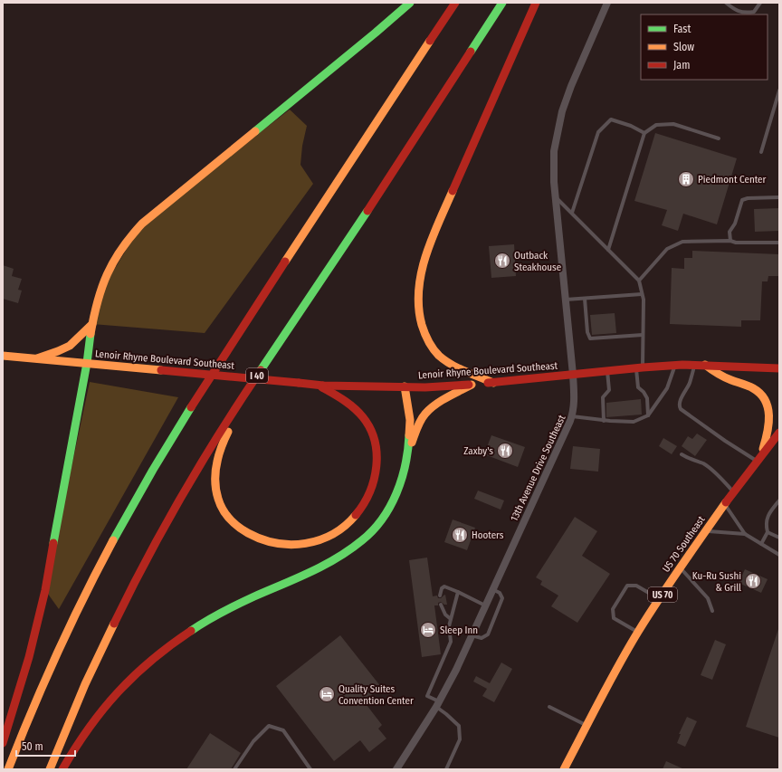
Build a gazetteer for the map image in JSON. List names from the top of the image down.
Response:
{
  "streets": {
    "main road": [
      "Lenoir Rhyne Boulevard Southeast",
      "I 40",
      "US 70 Southeast",
      "US 70"
    ],
    "street": ["13th Avenue Drive Southeast"]
  },
  "crossings": [
    ["Lenoir Rhyne Boulevard Southeast", "13th Avenue Drive Southeast"]
  ],
  "places": {
    "building": ["Piedmont Center"],
    "restaurant": [
      "Outback Steakhouse",
      "Zaxby's",
      "Hooters",
      "Ku-Ru Sushi & Grill"
    ],
    "hotel": ["Sleep Inn", "Quality Suites Convention Center"]
  },
  "legend": ["Fast", "Slow", "Jam"],
  "scale_bar": "50 m"
}
